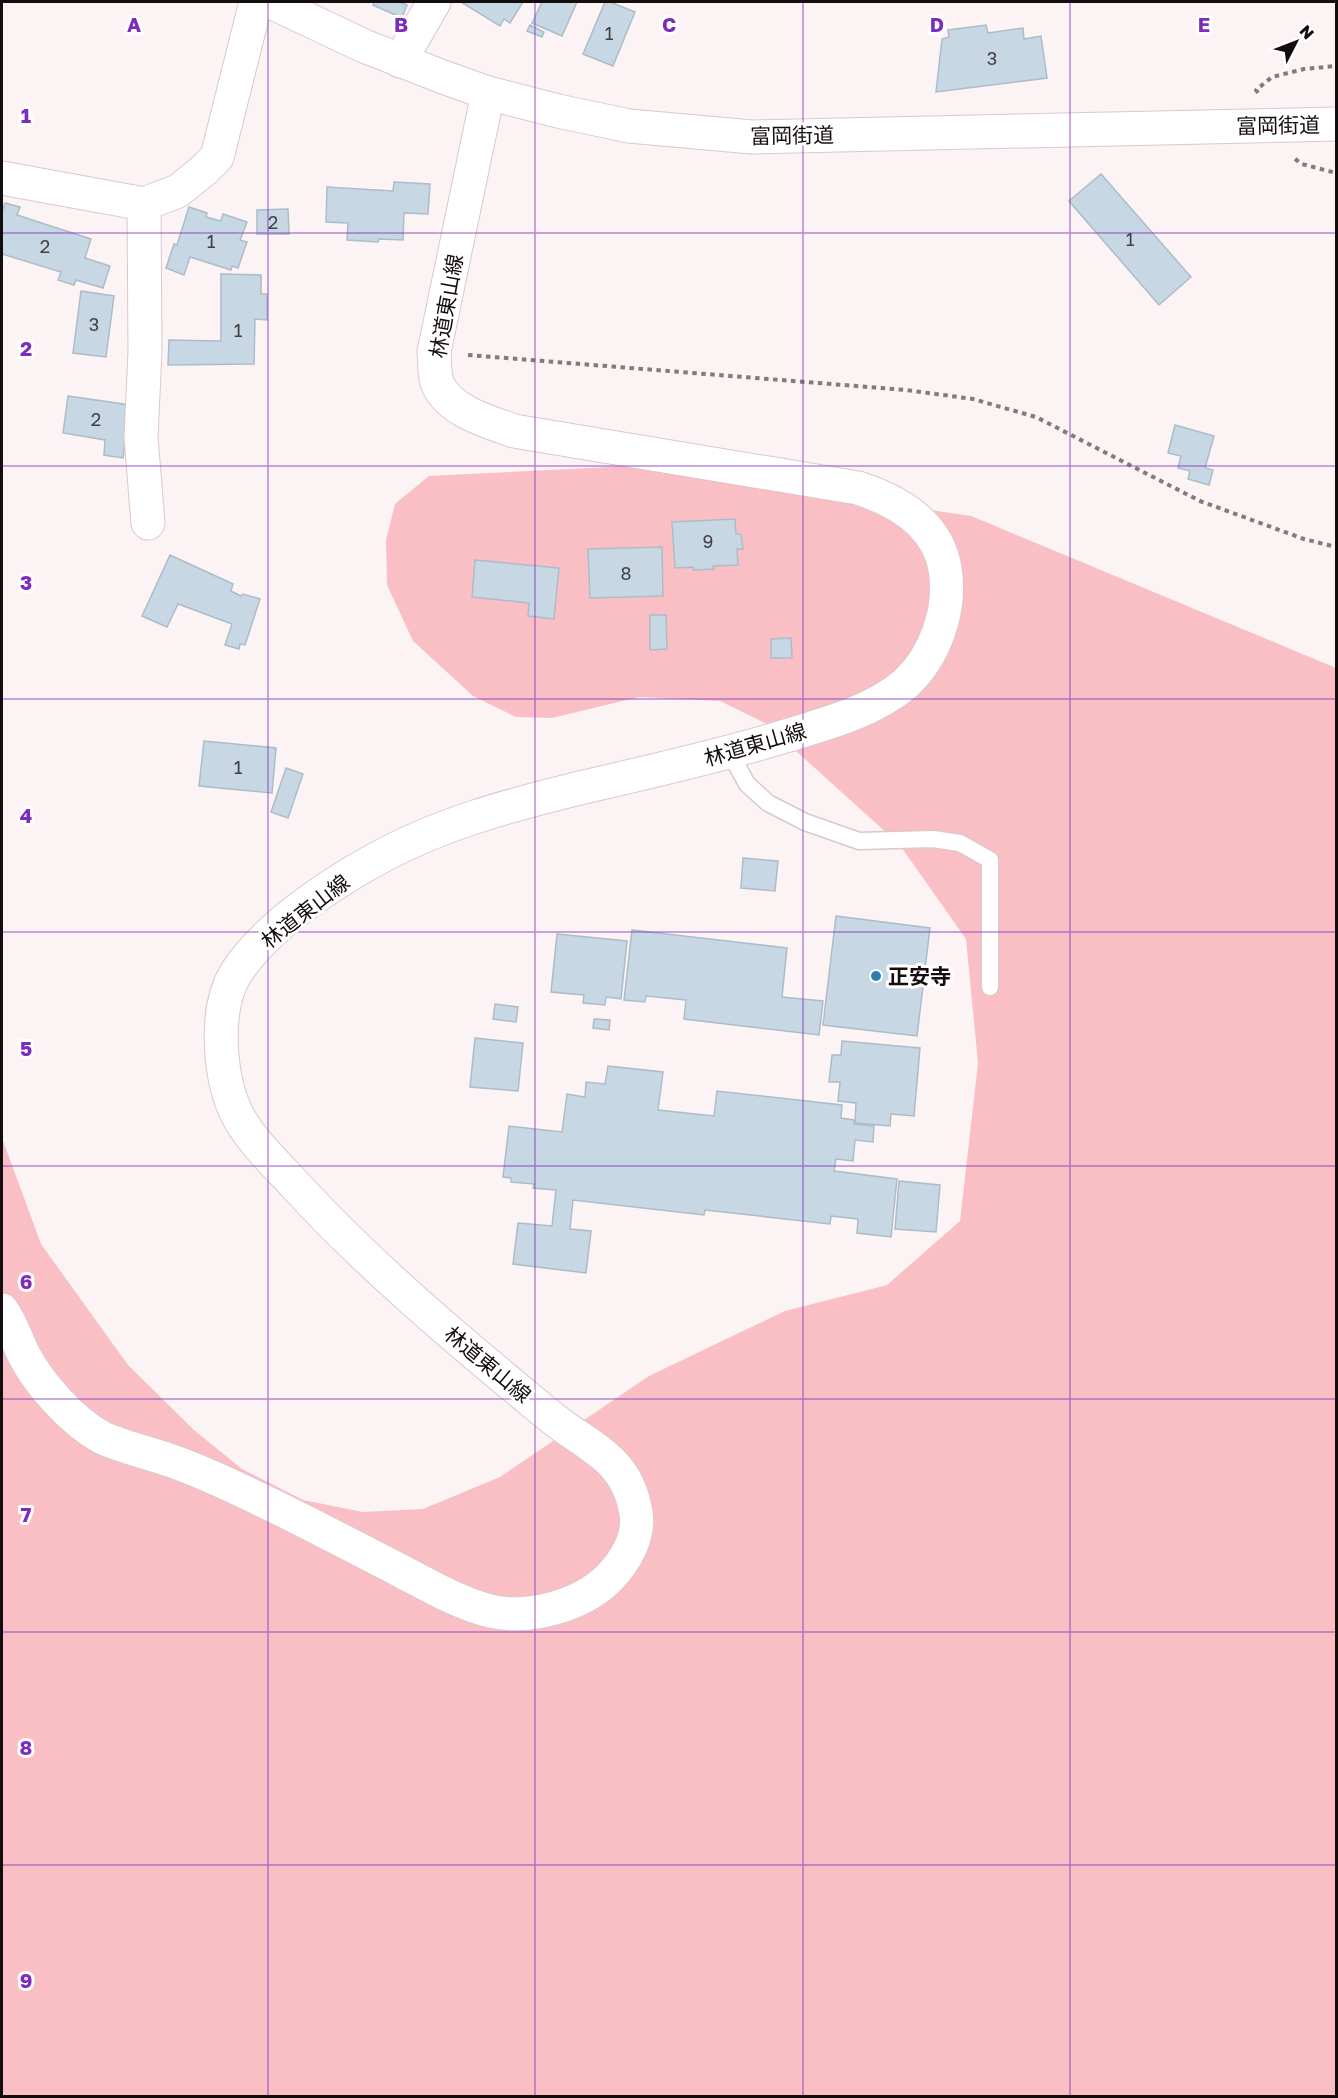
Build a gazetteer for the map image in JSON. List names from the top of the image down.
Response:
{
  "streets": {
    "street": ["富岡街道", "林道東山線"]
  },
  "crossings": [
    ["富岡街道", "林道東山線"]
  ],
  "places": ["正安寺"],
  "house_numbers": [
    "1",
    "3",
    "2",
    "1",
    "1",
    "2",
    "3",
    "1",
    "2",
    "9",
    "8",
    "1"
  ],
  "north": "top right",
  "grid": {
    "columns": [
      "A",
      "B",
      "C",
      "D",
      "E"
    ],
    "rows": [
      "1",
      "2",
      "3",
      "4",
      "5",
      "6",
      "7",
      "8",
      "9"
    ]
  }
}
